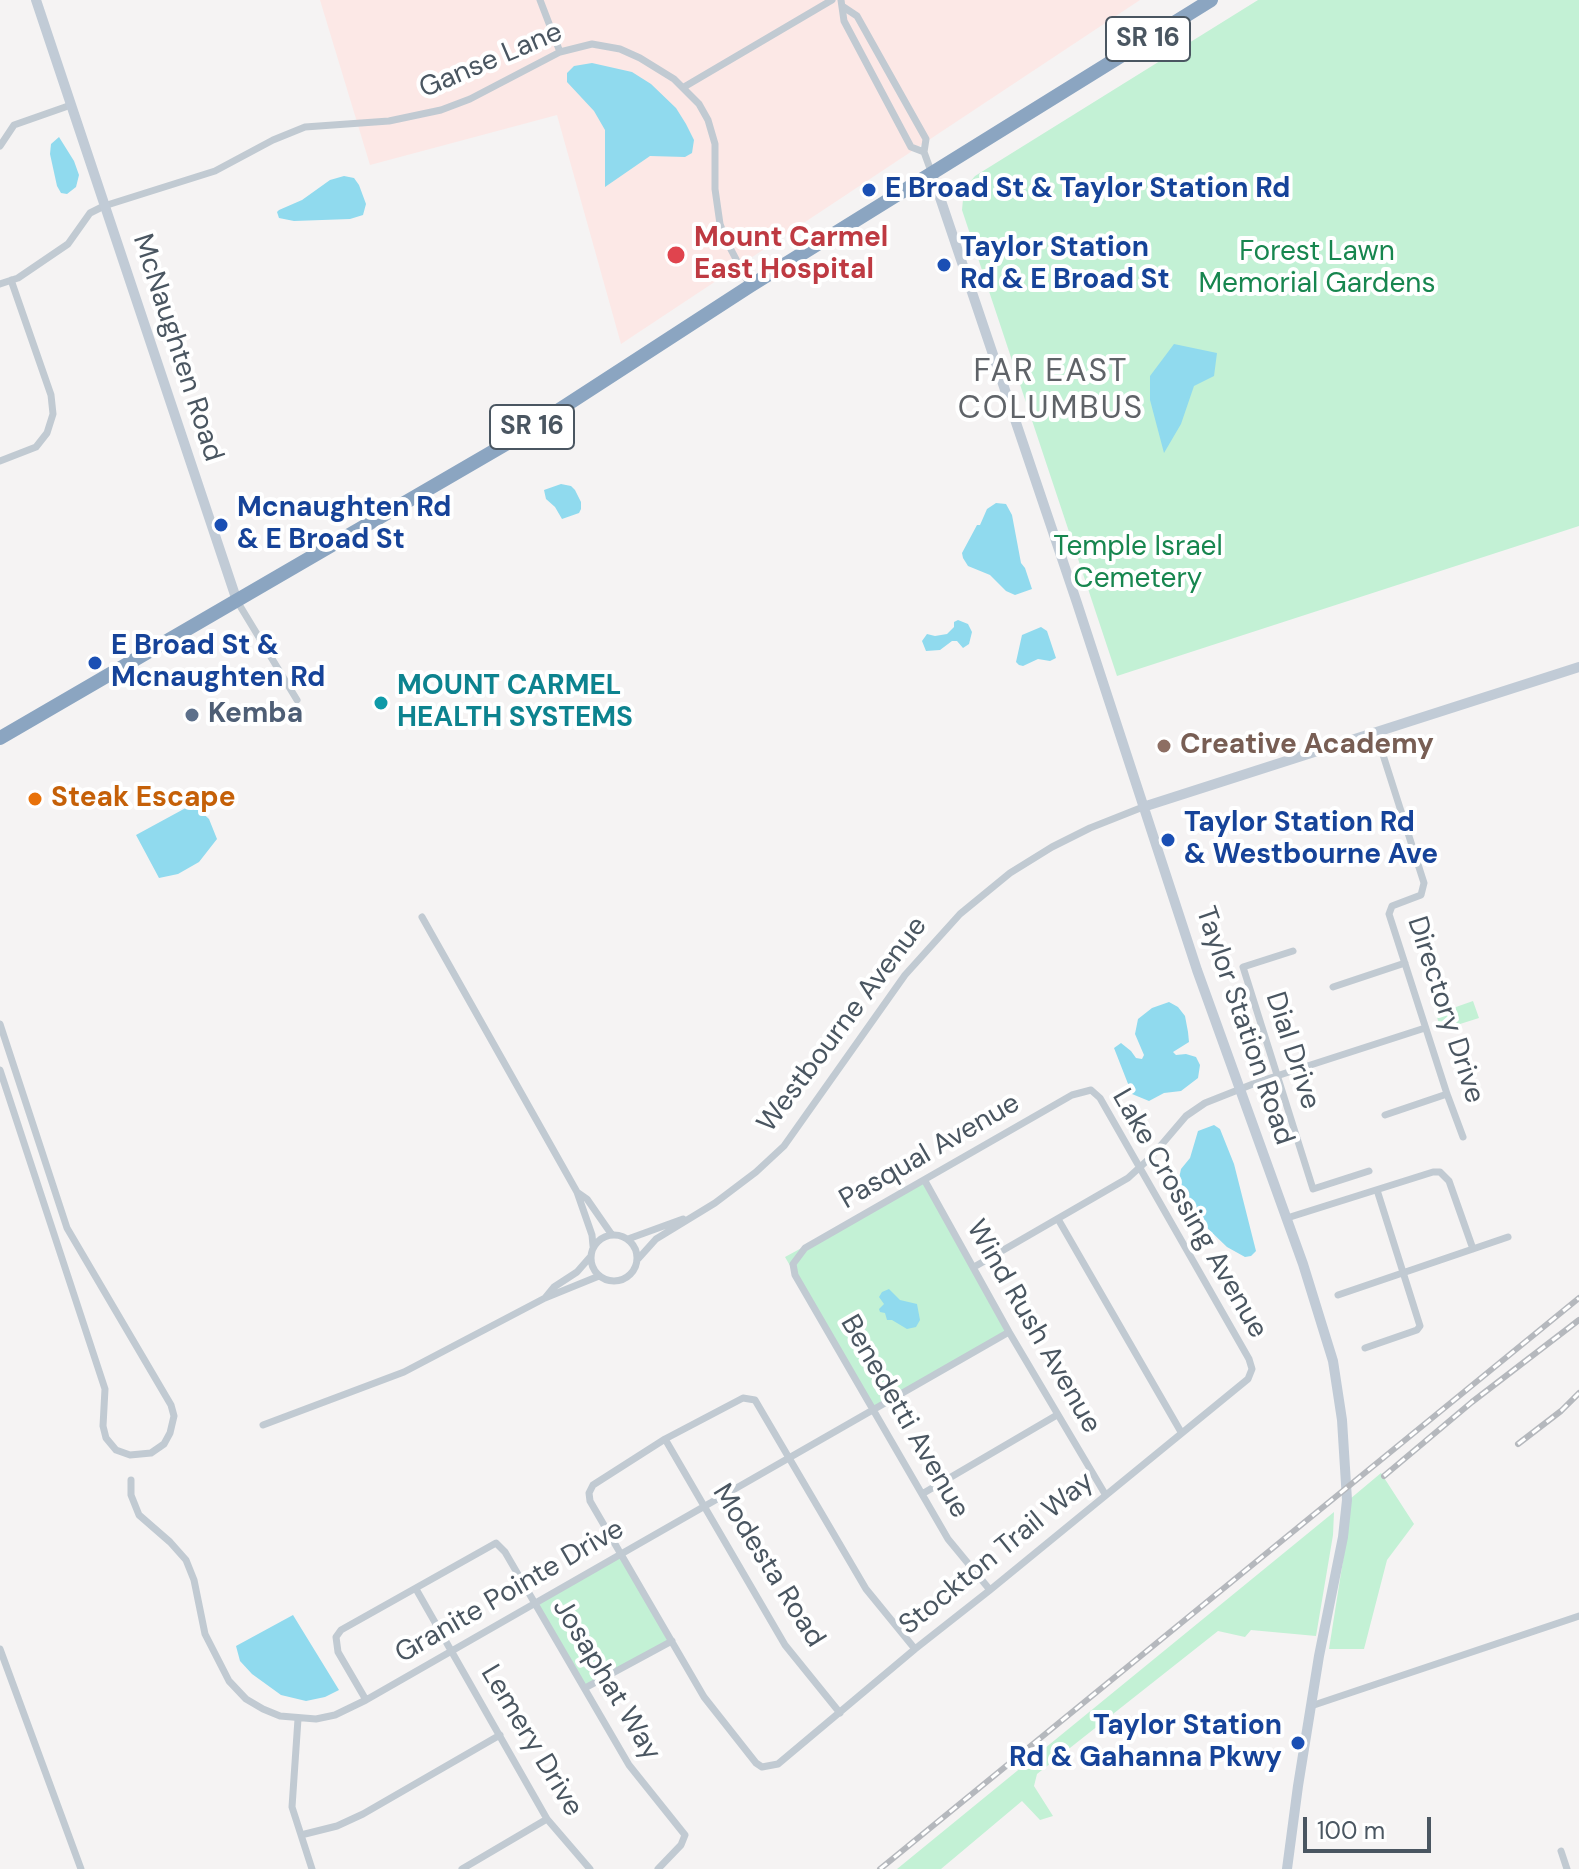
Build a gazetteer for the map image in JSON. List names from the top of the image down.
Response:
{
  "streets": {
    "highway": ["SR 16"],
    "main road": ["McNaughten Road", "Westbourne Avenue", "Taylor Station Road"],
    "street": [
      "Ganse Lane",
      "Directory Drive",
      "Dial Drive",
      "Pasqual Avenue",
      "Lake Crossing Avenue",
      "Wind Rush Avenue",
      "Benedetti Avenue",
      "Stockton Trail Way",
      "Modesta Road",
      "Granite Pointe Drive",
      "Josaphat Way",
      "Lemery Drive"
    ]
  },
  "crossings": [
    ["SR 16", "Ganse Lane"],
    ["SR 16", "McNaughten Road"],
    ["SR 16", "Taylor Station Road"],
    ["Ganse Lane", "McNaughten Road"],
    ["Directory Drive", "Westbourne Avenue"],
    ["Westbourne Avenue", "Taylor Station Road"],
    ["Pasqual Avenue", "Lake Crossing Avenue"],
    ["Pasqual Avenue", "Wind Rush Avenue"],
    ["Pasqual Avenue", "Benedetti Avenue"],
    ["Lake Crossing Avenue", "Stockton Trail Way"],
    ["Wind Rush Avenue", "Stockton Trail Way"],
    ["Wind Rush Avenue", "Granite Pointe Drive"],
    ["Benedetti Avenue", "Stockton Trail Way"],
    ["Benedetti Avenue", "Granite Pointe Drive"],
    ["Stockton Trail Way", "Modesta Road"],
    ["Modesta Road", "Granite Pointe Drive"],
    ["Granite Pointe Drive", "Josaphat Way"],
    ["Granite Pointe Drive", "Lemery Drive"],
    ["Josaphat Way", "Lemery Drive"]
  ],
  "districts": ["FAR EAST COLUMBUS"],
  "parks": ["Forest Lawn Memorial Gardens", "Temple Israel Cemetery"],
  "places": [
    "E Broad St & Taylor Station Rd",
    "Mount Carmel East Hospital",
    "Taylor Station Rd & E Broad St",
    "Mcnaughten Rd & E Broad St",
    "E Broad St & Mcnaughten Rd",
    "MOUNT CARMEL HEALTH SYSTEMS",
    "Kemba",
    "Creative Academy",
    "Steak Escape",
    "Taylor Station Rd & Westbourne Ave",
    "Taylor Station Rd & Gahanna Pkwy"
  ],
  "scale_bar": "100 m"
}
